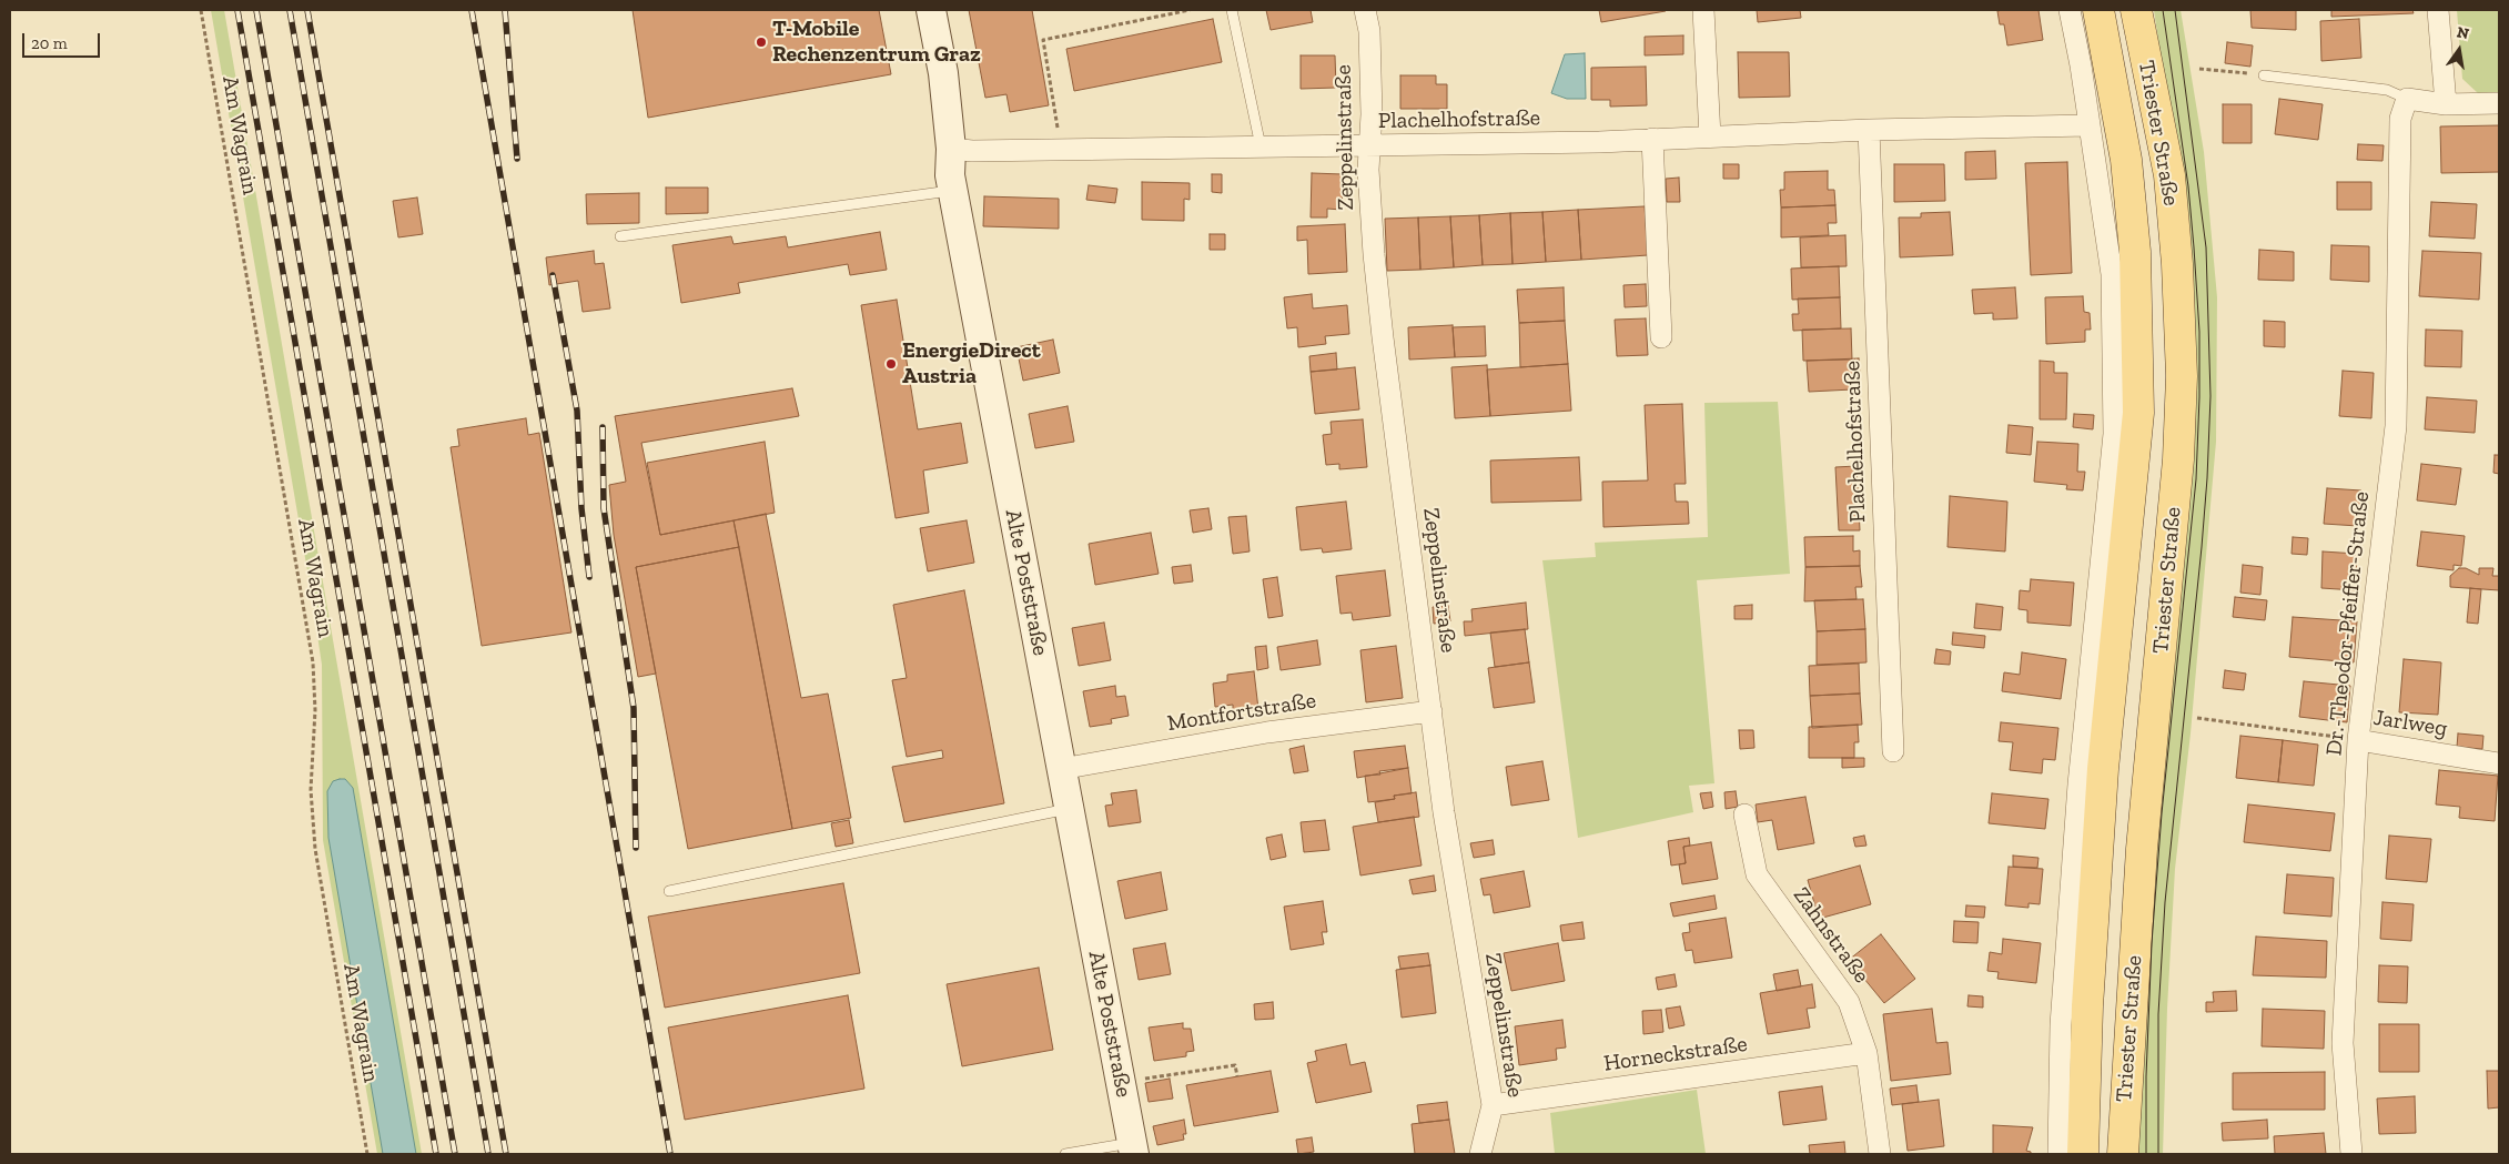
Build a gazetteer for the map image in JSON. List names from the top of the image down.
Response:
{
  "streets": {
    "main road": ["Triester Straße"],
    "street": [
      "Plachelhofstraße",
      "Zeppelinstraße",
      "Alte Poststraße",
      "Dr.-Theodor-Pfeiffer-Straße",
      "Montfortstraße",
      "Jarlweg",
      "Zahnstraße",
      "Horneckstraße"
    ],
    "path": ["Am Wagrain"]
  },
  "crossings": [
    ["Plachelhofstraße", "Zeppelinstraße"],
    ["Plachelhofstraße", "Alte Poststraße"],
    ["Zeppelinstraße", "Montfortstraße"],
    ["Zeppelinstraße", "Horneckstraße"],
    ["Alte Poststraße", "Montfortstraße"],
    ["Dr.-Theodor-Pfeiffer-Straße", "Jarlweg"],
    ["Zahnstraße", "Horneckstraße"]
  ],
  "places": ["T-Mobile Rechenzentrum Graz", "EnergieDirect Austria"],
  "scale_bar": "20 m",
  "north": "top"
}
